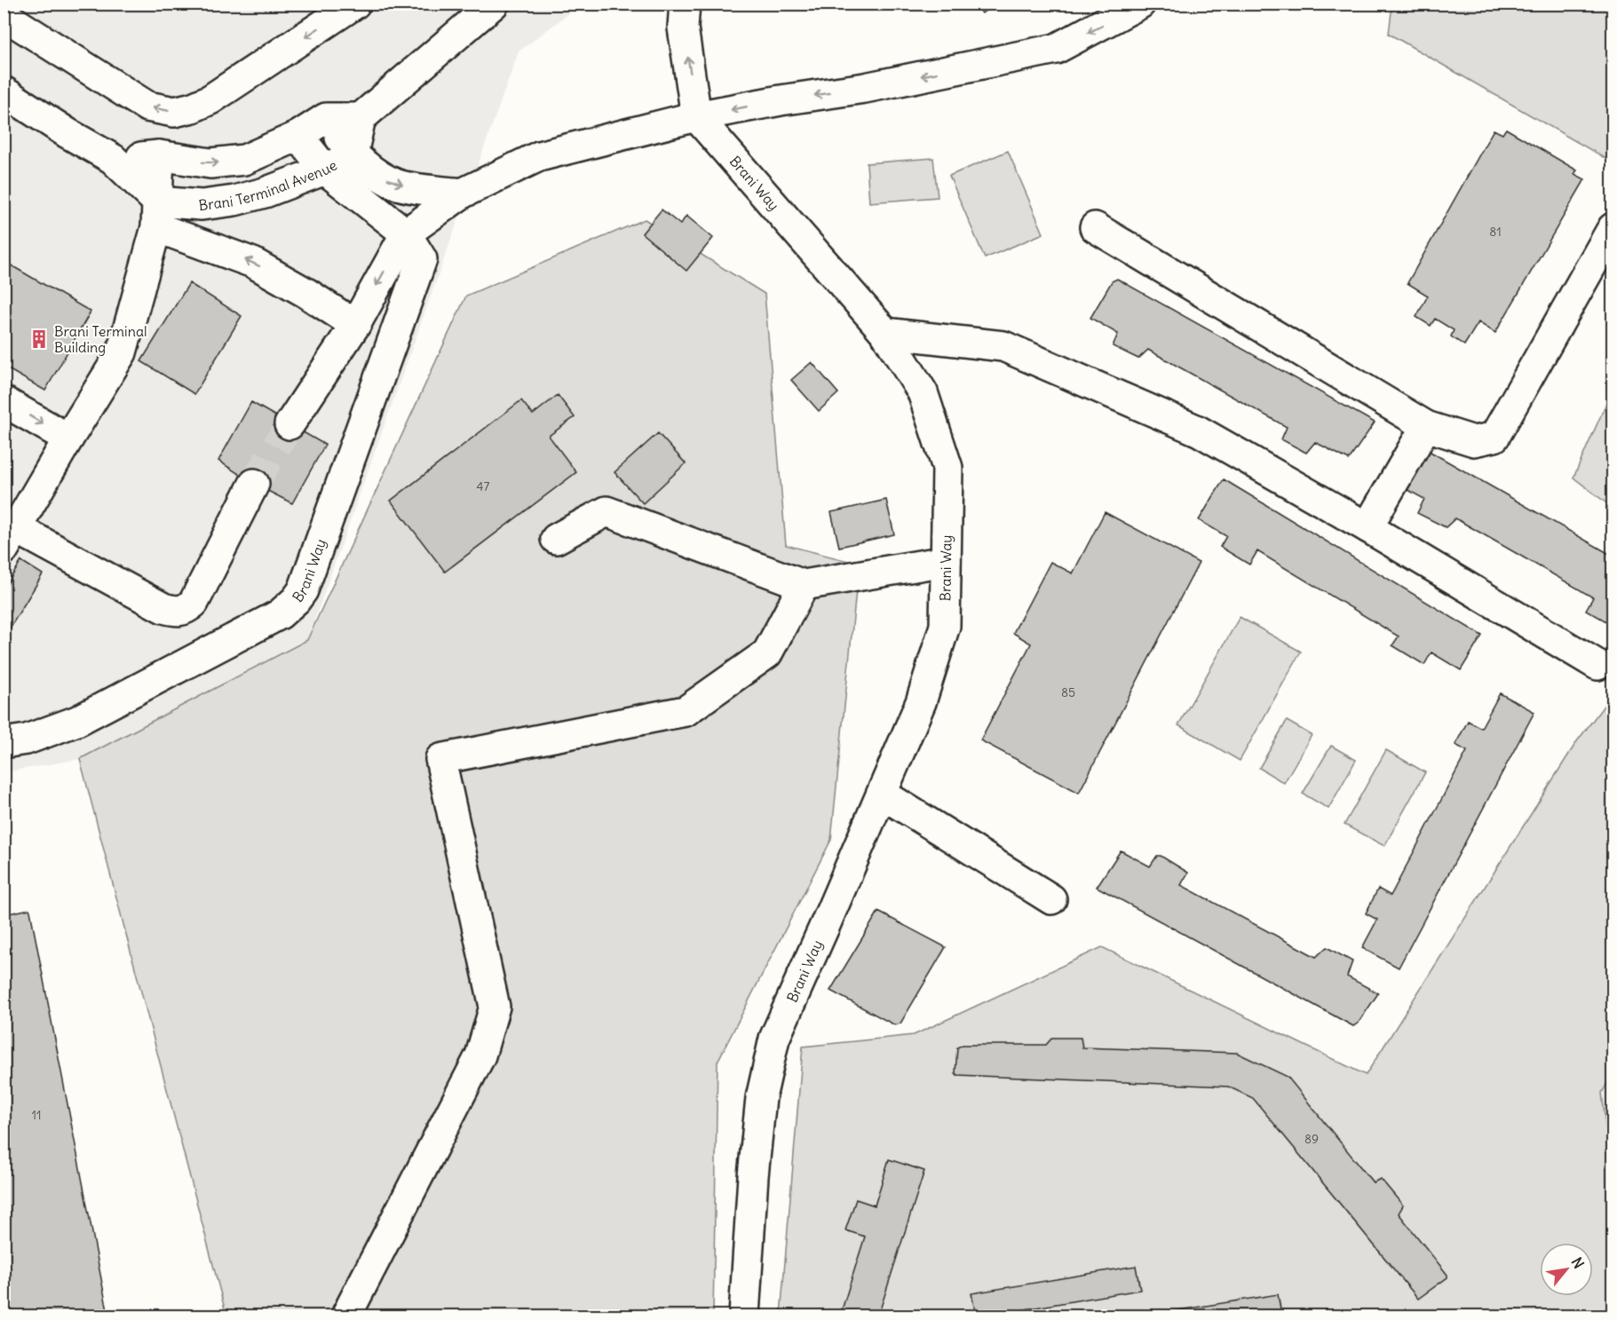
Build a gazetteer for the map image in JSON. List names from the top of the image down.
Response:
{
  "streets": {
    "street": ["Brani Terminal Avenue", "Brani Way"]
  },
  "crossings": [
    ["Brani Terminal Avenue", "Brani Way"]
  ],
  "places": {
    "building": ["Brani Terminal Building"]
  },
  "house_numbers": [
    "81",
    "47",
    "85",
    "11",
    "89"
  ],
  "north": "top right"
}
